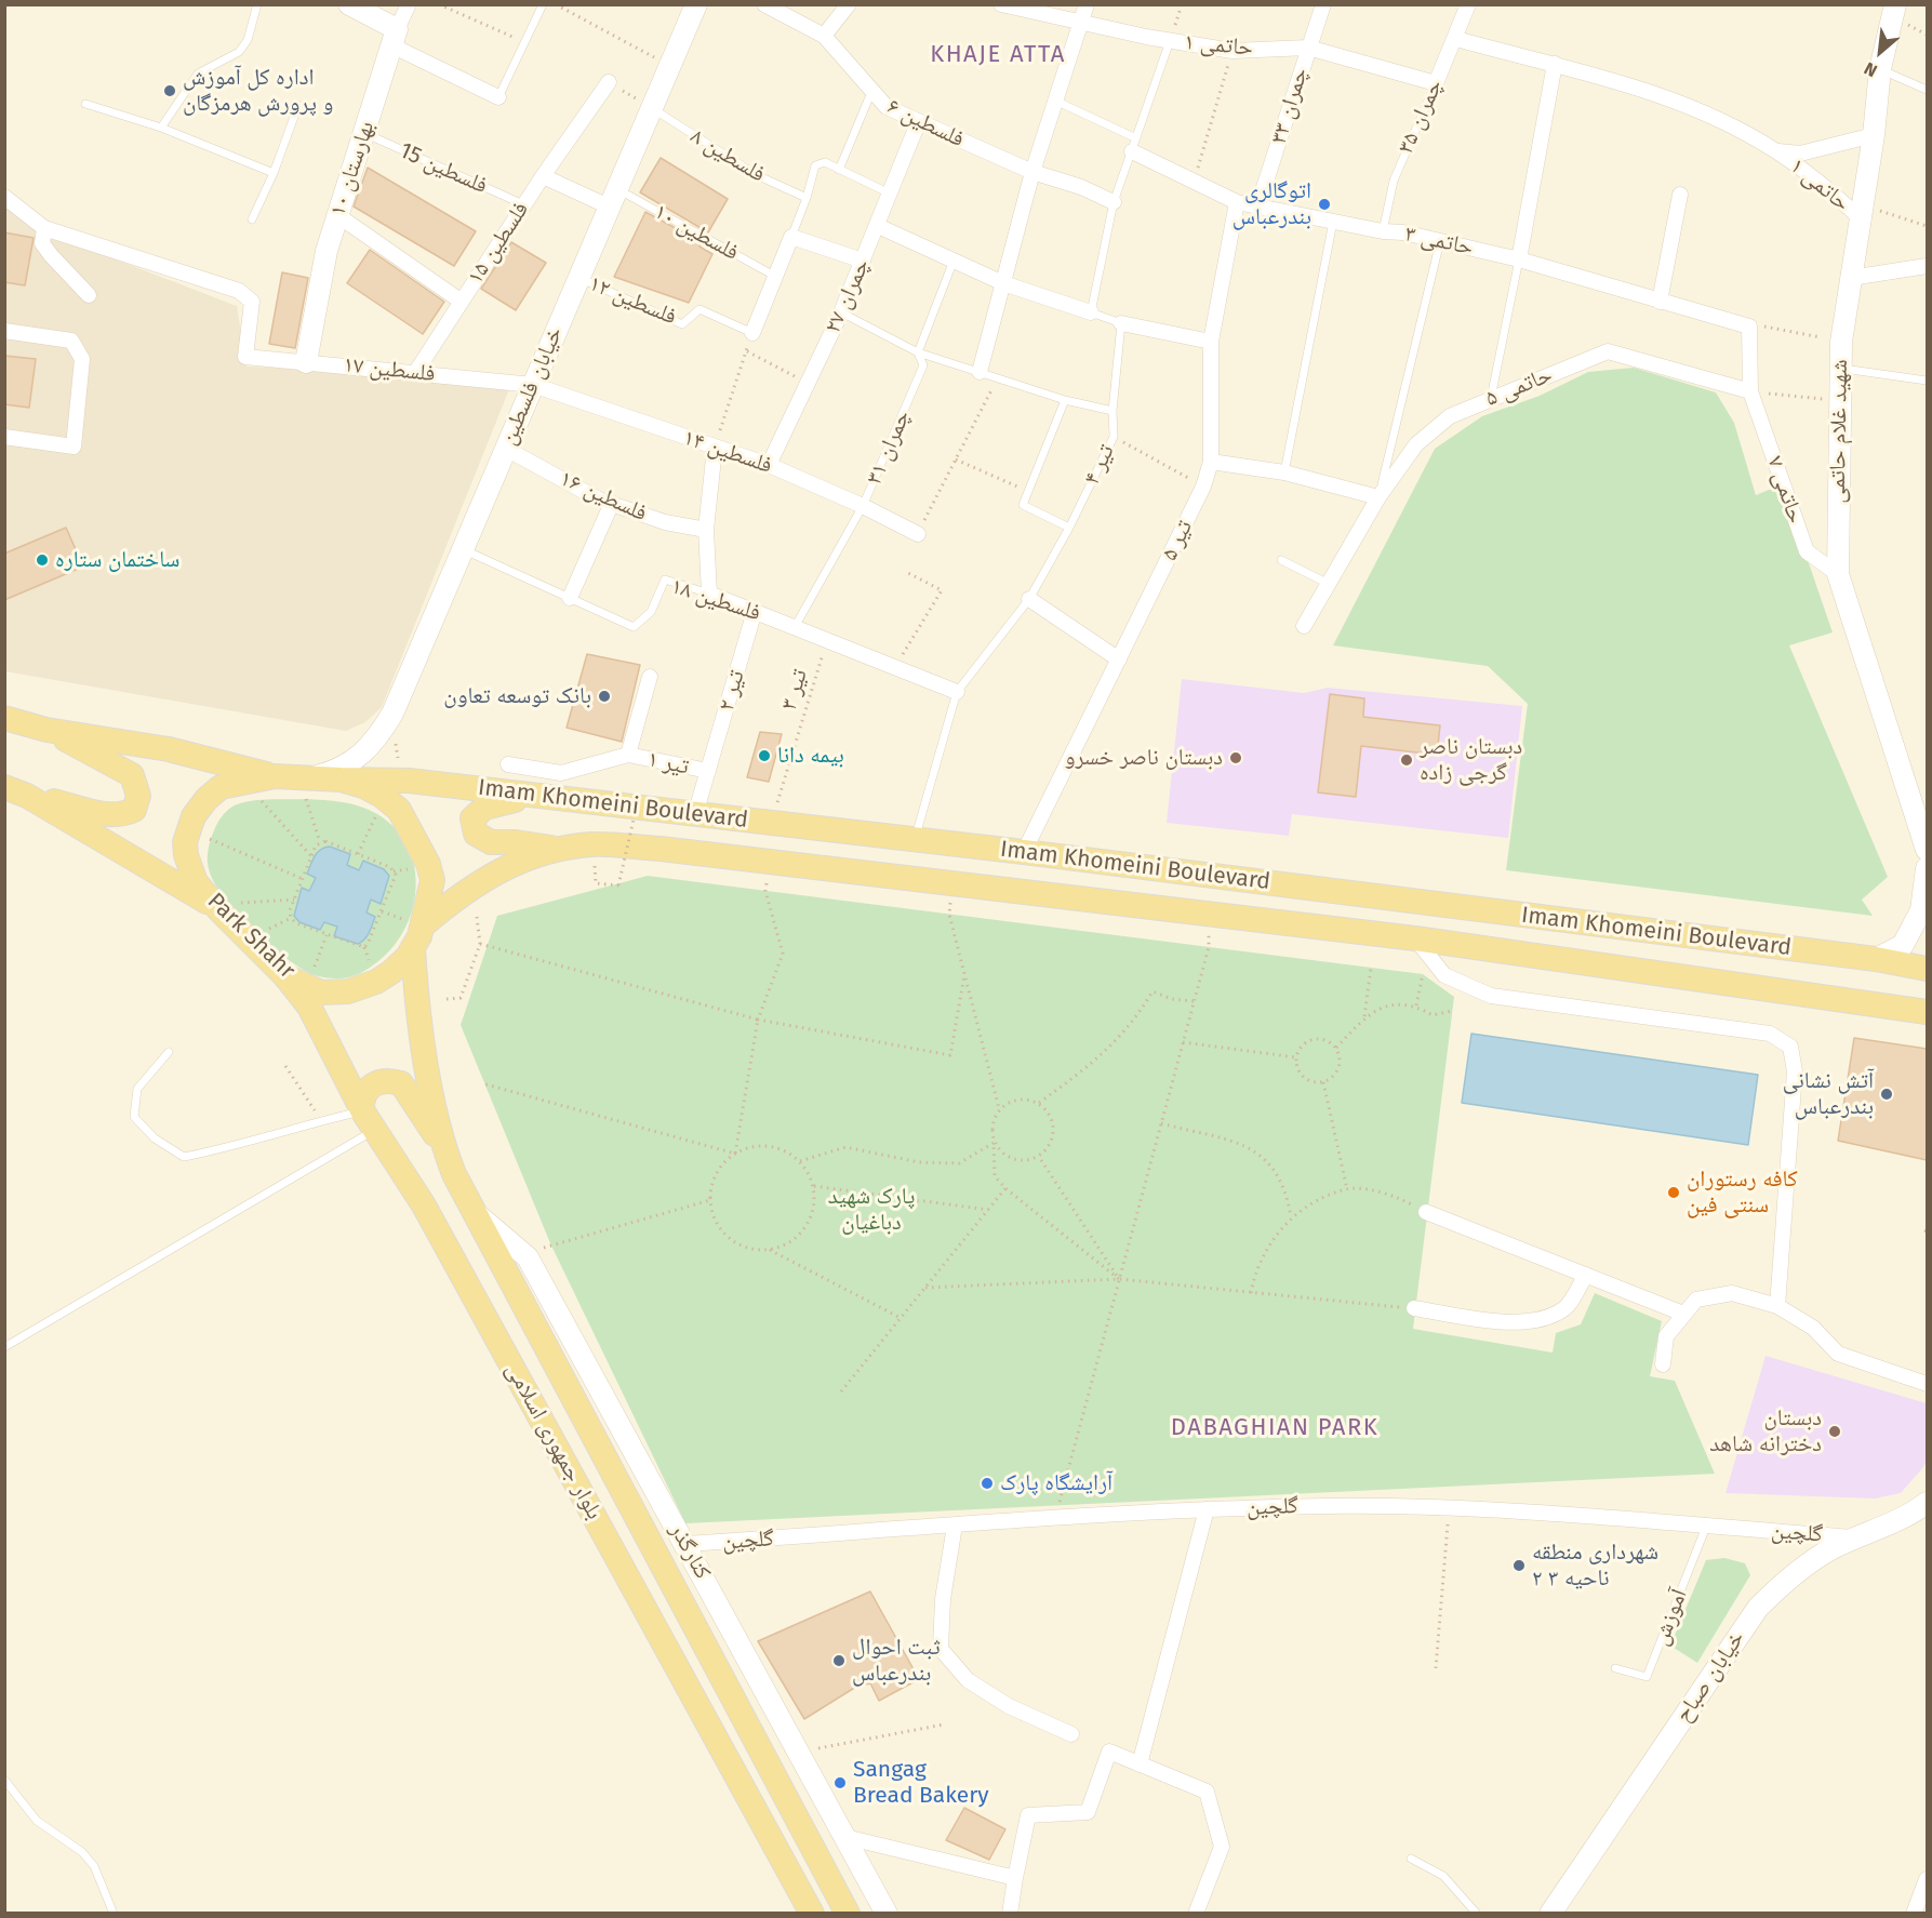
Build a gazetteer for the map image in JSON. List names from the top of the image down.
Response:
{
  "streets": {
    "main road": ["Imam Khomeini Boulevard", "Park Shahr", "بلوار جمهوری اسلامی"],
    "street": [
      "حاتمی ۱",
      "چمران ۳۳",
      "چمران ۳۵",
      "فلسطین ۶",
      "بهارستان ۱۰",
      "حاتمی ۳",
      "فلسطین ۱۵",
      "چمران ۲۷",
      "فلسطین ۱۷",
      "خیابان فلسطین",
      "حاتمی ۵",
      "شهید غلام حاتمی",
      "فلسطین ۱۴",
      "حاتمی ۷",
      "فلسطین ۱۶",
      "تیر ۵",
      "فلسطین ۱۸",
      "تیر ۲",
      "تیر ۱",
      "گلچین",
      "کنارگذر",
      "خیابان صباح"
    ],
    "lane": [
      "فلسطین ۸",
      "فلسطین 15",
      "فلسطین ۱۰",
      "فلسطین ۱۲",
      "چمران ۳۱",
      "تیر ۴",
      "آموزش"
    ],
    "path": ["تیر ۳"]
  },
  "crossings": [
    ["حاتمی ۱", "چمران ۳۳"],
    ["حاتمی ۱", "چمران ۳۵"],
    ["حاتمی ۱", "شهید غلام حاتمی"],
    ["چمران ۳۳", "حاتمی ۳"],
    ["چمران ۳۵", "حاتمی ۳"],
    ["فلسطین ۶", "چمران ۲۷"],
    ["فلسطین ۸", "خیابان فلسطین"],
    ["بهارستان ۱۰", "فلسطین 15"],
    ["بهارستان ۱۰", "فلسطین ۱۷"],
    ["فلسطین 15", "فلسطین ۱۵"],
    ["فلسطین ۱۰", "خیابان فلسطین"],
    ["حاتمی ۳", "تیر ۵"],
    ["فلسطین ۱۵", "فلسطین ۱۷"],
    ["چمران ۲۷", "فلسطین ۱۴"],
    ["فلسطین ۱۲", "خیابان فلسطین"],
    ["فلسطین ۱۷", "خیابان فلسطین"],
    ["فلسطین ۱۷", "فلسطین ۱۴"],
    ["خیابان فلسطین", "فلسطین ۱۴"],
    ["خیابان فلسطین", "فلسطین ۱۶"],
    ["خیابان فلسطین", "فلسطین ۱۸"],
    ["خیابان فلسطین", "Park Shahr"],
    ["حاتمی ۵", "حاتمی ۷"],
    ["شهید غلام حاتمی", "حاتمی ۷"],
    ["چمران ۳۱", "فلسطین ۱۴"],
    ["چمران ۳۱", "فلسطین ۱۸"],
    ["تیر ۴", "فلسطین ۱۸"],
    ["تیر ۴", "Imam Khomeini Boulevard"],
    ["تیر ۵", "Imam Khomeini Boulevard"],
    ["فلسطین ۱۸", "تیر ۳"],
    ["فلسطین ۱۸", "تیر ۲"],
    ["تیر ۳", "Imam Khomeini Boulevard"],
    ["تیر ۲", "تیر ۱"],
    ["تیر ۲", "Imam Khomeini Boulevard"],
    ["Imam Khomeini Boulevard", "Park Shahr"],
    ["Imam Khomeini Boulevard", "بلوار جمهوری اسلامی"],
    ["Park Shahr", "بلوار جمهوری اسلامی"],
    ["بلوار جمهوری اسلامی", "کنارگذر"],
    ["گلچین", "کنارگذر"],
    ["گلچین", "آموزش"],
    ["گلچین", "خیابان صباح"]
  ],
  "districts": ["KHAJE ATTA", "DABAGHIAN PARK"],
  "parks": ["پارک شهید دباغیان"],
  "places": [
    "اداره کل آموزش و پرورش هرمزگان",
    "اتوگالری بندرعباس",
    "ساختمان ستاره",
    "بانک توسعه تعاون",
    "بیمه دانا",
    "دبستان ناصر خسرو",
    "دبستان ناصر گرجی زاده",
    "آتش نشانی بندرعباس",
    "کافه رستوران سنتی فین",
    "دبستان دخترانه شاهد",
    "آرایشگاه پارک",
    "شهرداری منطقه ۲ ناحیه ۳",
    "ثبت احوال بندرعباس",
    "Sangag Bread Bakery"
  ],
  "north": "bottom left"
}
